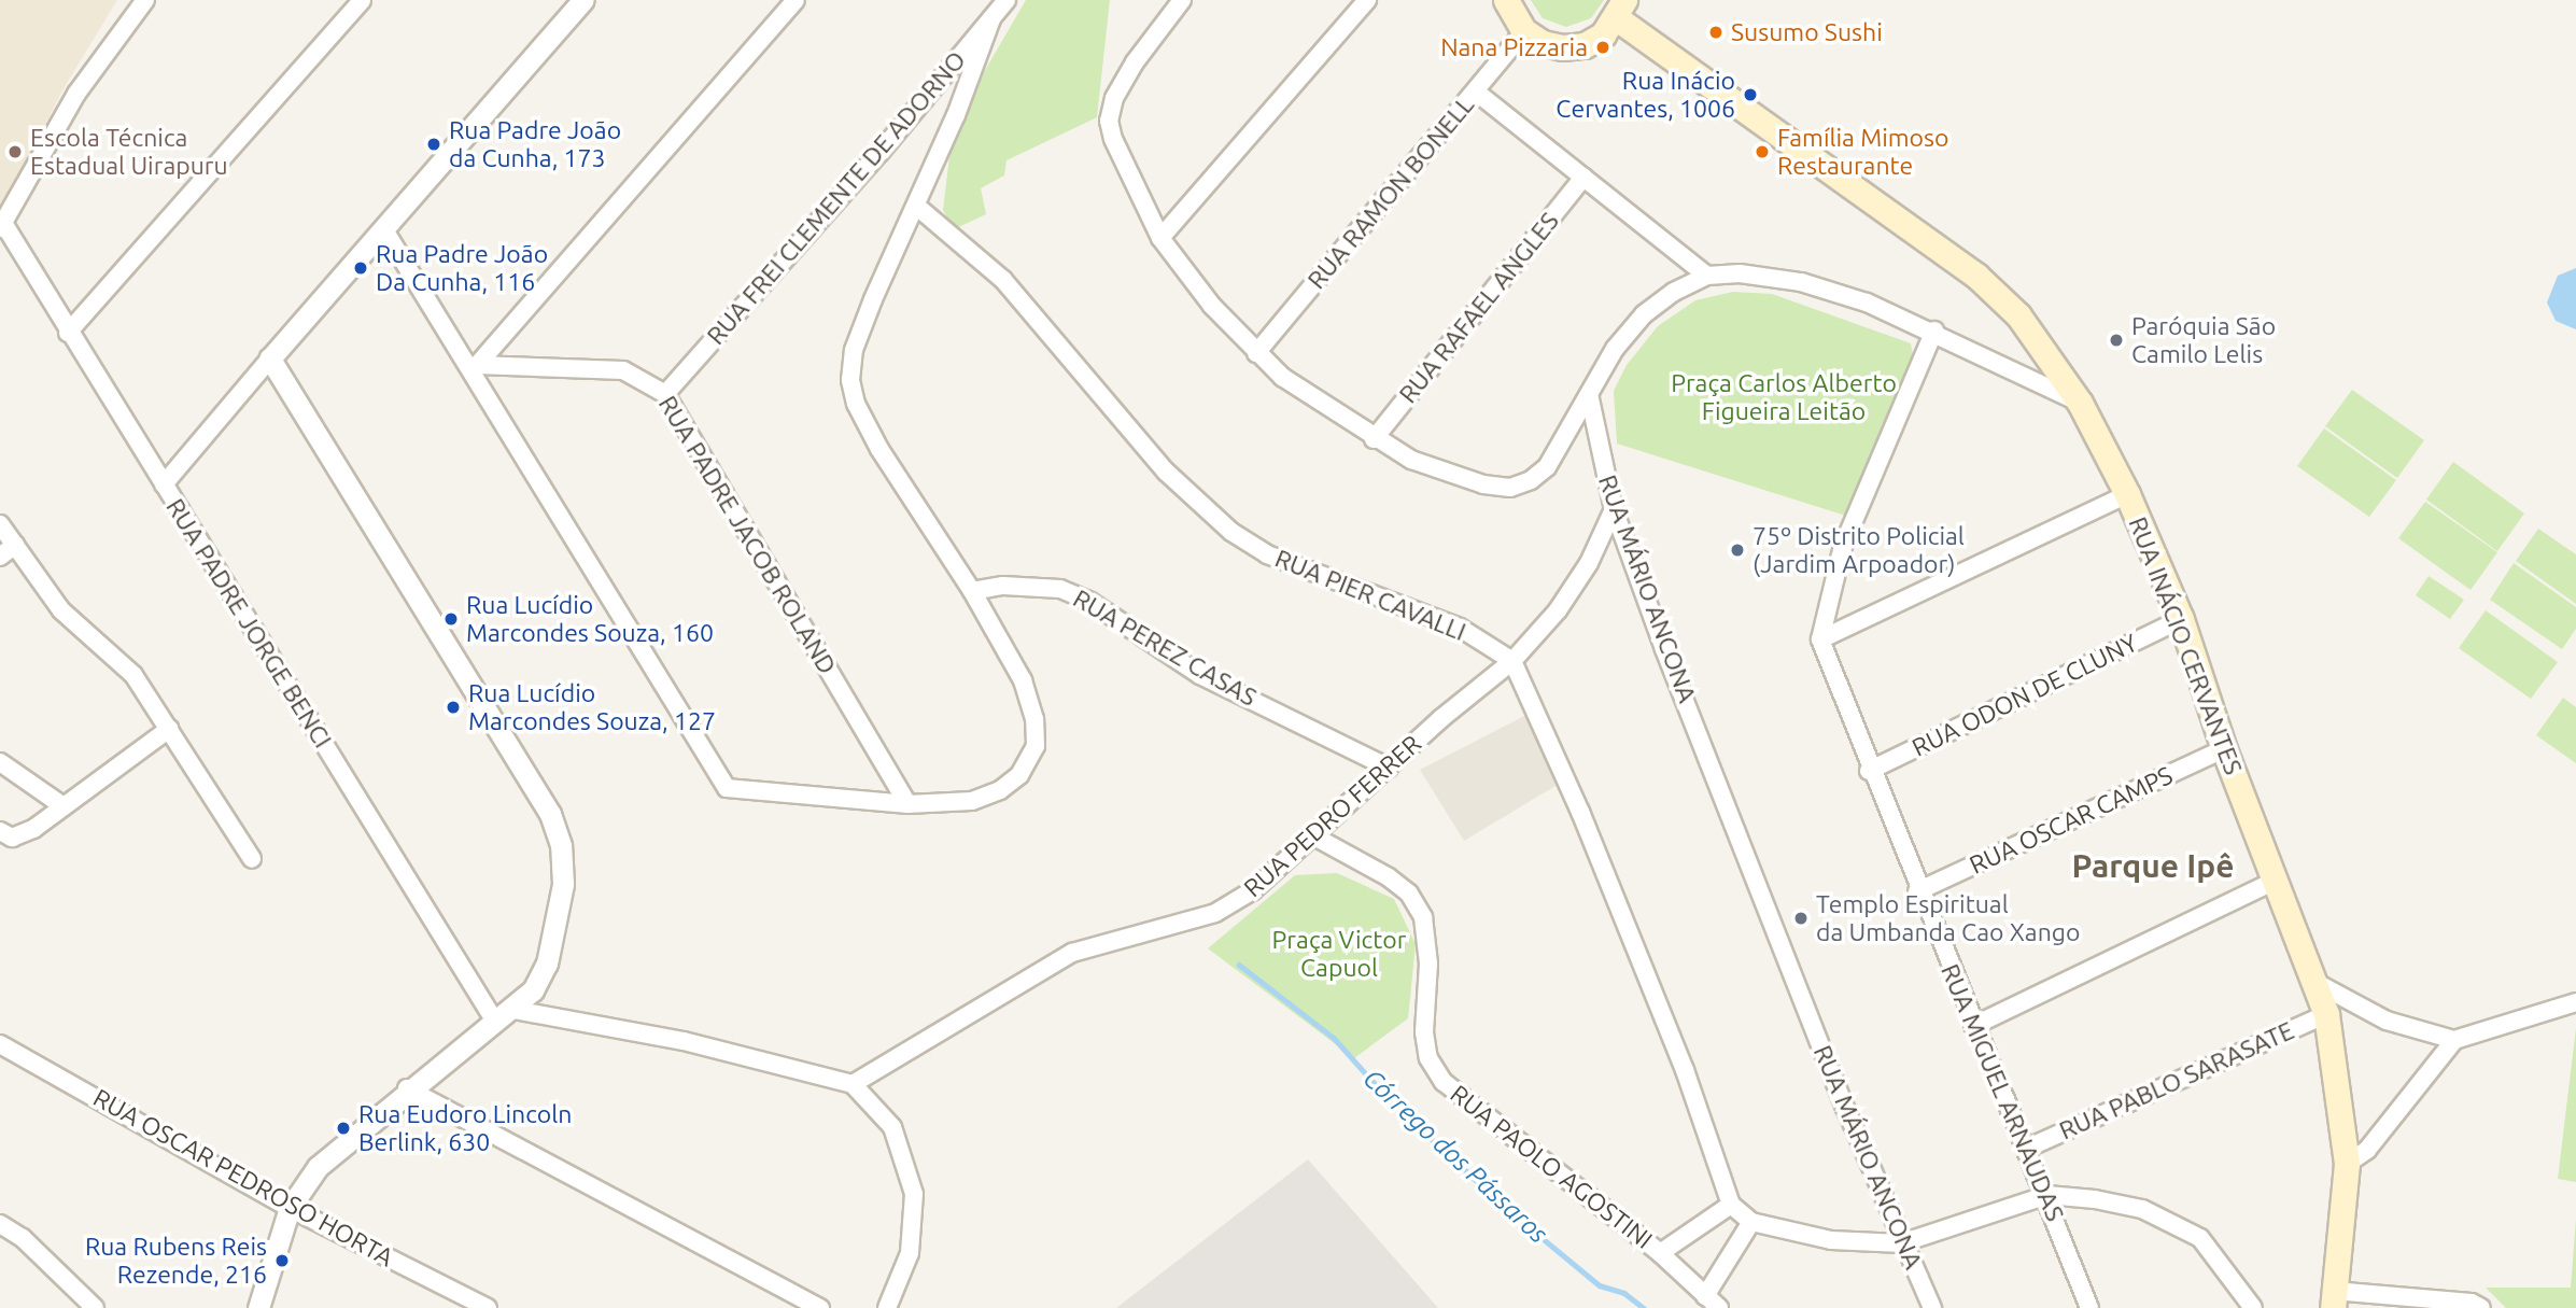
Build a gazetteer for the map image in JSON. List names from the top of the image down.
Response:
{
  "streets": {
    "main road": ["RUA INÁCIO CERVANTES"],
    "street": [
      "RUA RAMON BONELL",
      "RUA FREI CLEMENTE DE ADORNO",
      "RUA RAFAEL ANGLES",
      "RUA PADRE JACOB ROLAND",
      "RUA MÁRIO ANCONA",
      "RUA PIER CAVALLI",
      "RUA PADRE JORGE BENCI",
      "RUA PEREZ CASAS",
      "RUA ODON DE CLUNY",
      "RUA PEDRO FERRER",
      "RUA OSCAR CAMPS",
      "RUA PABLO SARASATE",
      "RUA MIGUEL ARNAUDAS",
      "RUA PAOLO AGOSTINI",
      "RUA OSCAR PEDROSO HORTA"
    ]
  },
  "crossings": [
    ["RUA FREI CLEMENTE DE ADORNO", "RUA PADRE JACOB ROLAND"],
    ["RUA MÁRIO ANCONA", "RUA PEDRO FERRER"],
    ["RUA PIER CAVALLI", "RUA PEDRO FERRER"],
    ["RUA INÁCIO CERVANTES", "RUA ODON DE CLUNY"],
    ["RUA INÁCIO CERVANTES", "RUA OSCAR CAMPS"],
    ["RUA INÁCIO CERVANTES", "RUA PABLO SARASATE"],
    ["RUA PEREZ CASAS", "RUA PEDRO FERRER"],
    ["RUA ODON DE CLUNY", "RUA MIGUEL ARNAUDAS"],
    ["RUA PEDRO FERRER", "RUA PAOLO AGOSTINI"],
    ["RUA OSCAR CAMPS", "RUA MIGUEL ARNAUDAS"],
    ["RUA PABLO SARASATE", "RUA MIGUEL ARNAUDAS"]
  ],
  "districts": ["Parque Ipê"],
  "water": ["Córrego dos Pássaros"],
  "parks": ["Praça Carlos Alberto Figueira Leitão", "Praça Victor Capuol"],
  "places": [
    "Susumo Sushi",
    "Nana Pizzaria",
    "Rua Inácio Cervantes, 1006",
    "Rua Padre João da Cunha, 173",
    "Escola Técnica Estadual Uirapuru",
    "Família Mimoso Restaurante",
    "Rua Padre João Da Cunha, 116",
    "Paróquia São Camilo Lelis",
    "75º Distrito Policial (Jardim Arpoador)",
    "Rua Lucídio Marcondes Souza, 160",
    "Rua Lucídio Marcondes Souza, 127",
    "Templo Espiritual da Umbanda Cao Xango",
    "Rua Eudoro Lincoln Berlink, 630",
    "Rua Rubens Reis Rezende, 216"
  ]
}
